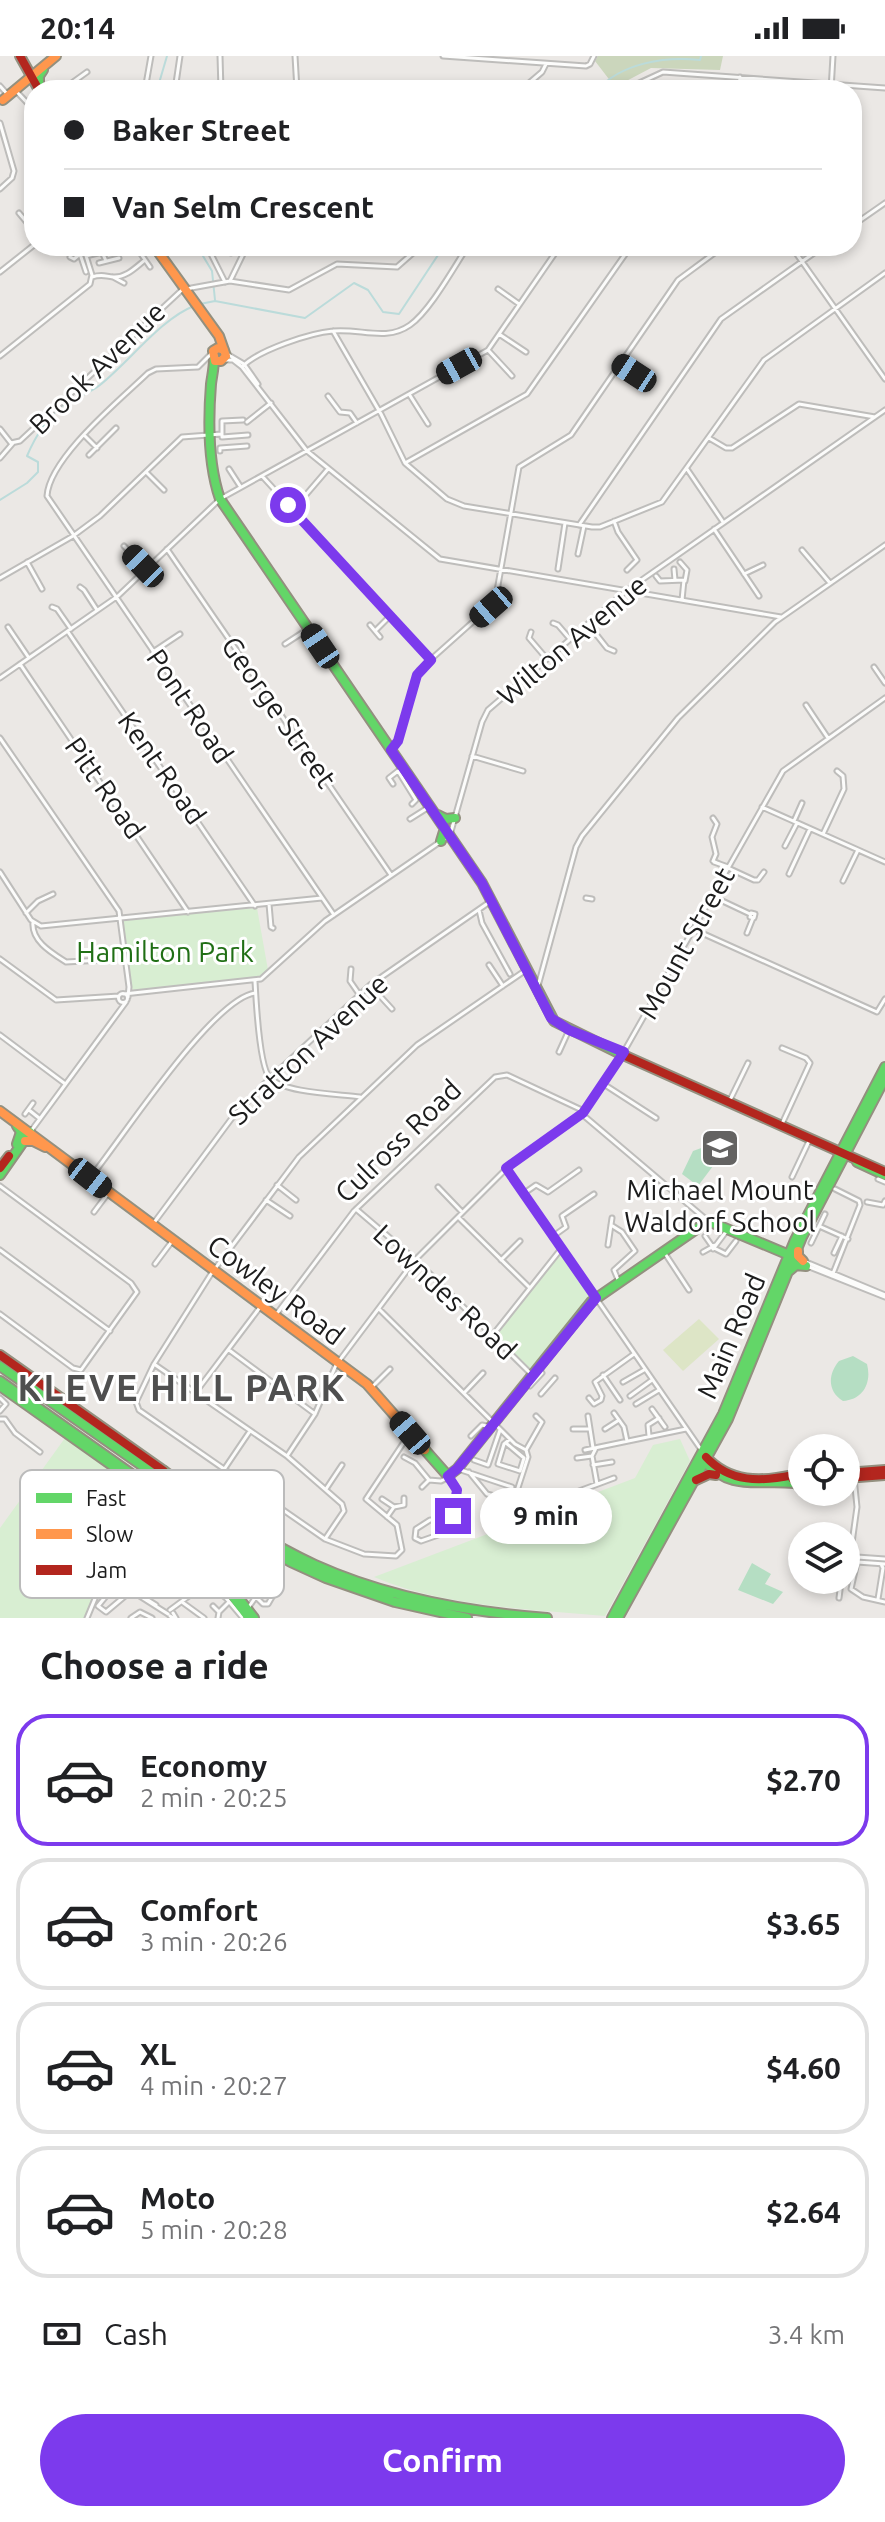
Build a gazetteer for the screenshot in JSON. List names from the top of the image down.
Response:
{
  "streets": {
    "main road": ["Culross Road", "Cowley Road", "Main Road"],
    "street": [
      "Brook Avenue",
      "Wilton Avenue",
      "Pont Road",
      "George Street",
      "Kent Road",
      "Pitt Road",
      "Mount Street",
      "Stratton Avenue",
      "Lowndes Road"
    ]
  },
  "crossings": [
    ["Mount Street", "Culross Road"],
    ["Mount Street", "Cowley Road"],
    ["Mount Street", "Lowndes Road"],
    ["Stratton Avenue", "Cowley Road"],
    ["Culross Road", "Cowley Road"],
    ["Culross Road", "Lowndes Road"],
    ["Culross Road", "Main Road"]
  ],
  "districts": ["KLEVE HILL PARK"],
  "parks": ["Hamilton Park"],
  "places": {
    "school or university": ["Michael Mount Waldorf School"]
  },
  "legend": ["Fast", "Slow", "Jam"],
  "page": {
    "status": "20:14",
    "banner": ["Baker Street", "Van Selm Crescent"],
    "bubble": "9 min",
    "heading": "Choose a ride",
    "list": [
      {
        "name": "Economy",
        "note": "2 min · 20:25",
        "value": "$2.70"
      },
      {
        "name": "Comfort",
        "note": "3 min · 20:26",
        "value": "$3.65"
      },
      {
        "name": "XL",
        "note": "4 min · 20:27",
        "value": "$4.60"
      },
      {
        "name": "Moto",
        "note": "5 min · 20:28",
        "value": "$2.64"
      }
    ],
    "pay": ["Cash", "3.4 km"],
    "buttons": "Confirm"
  }
}
